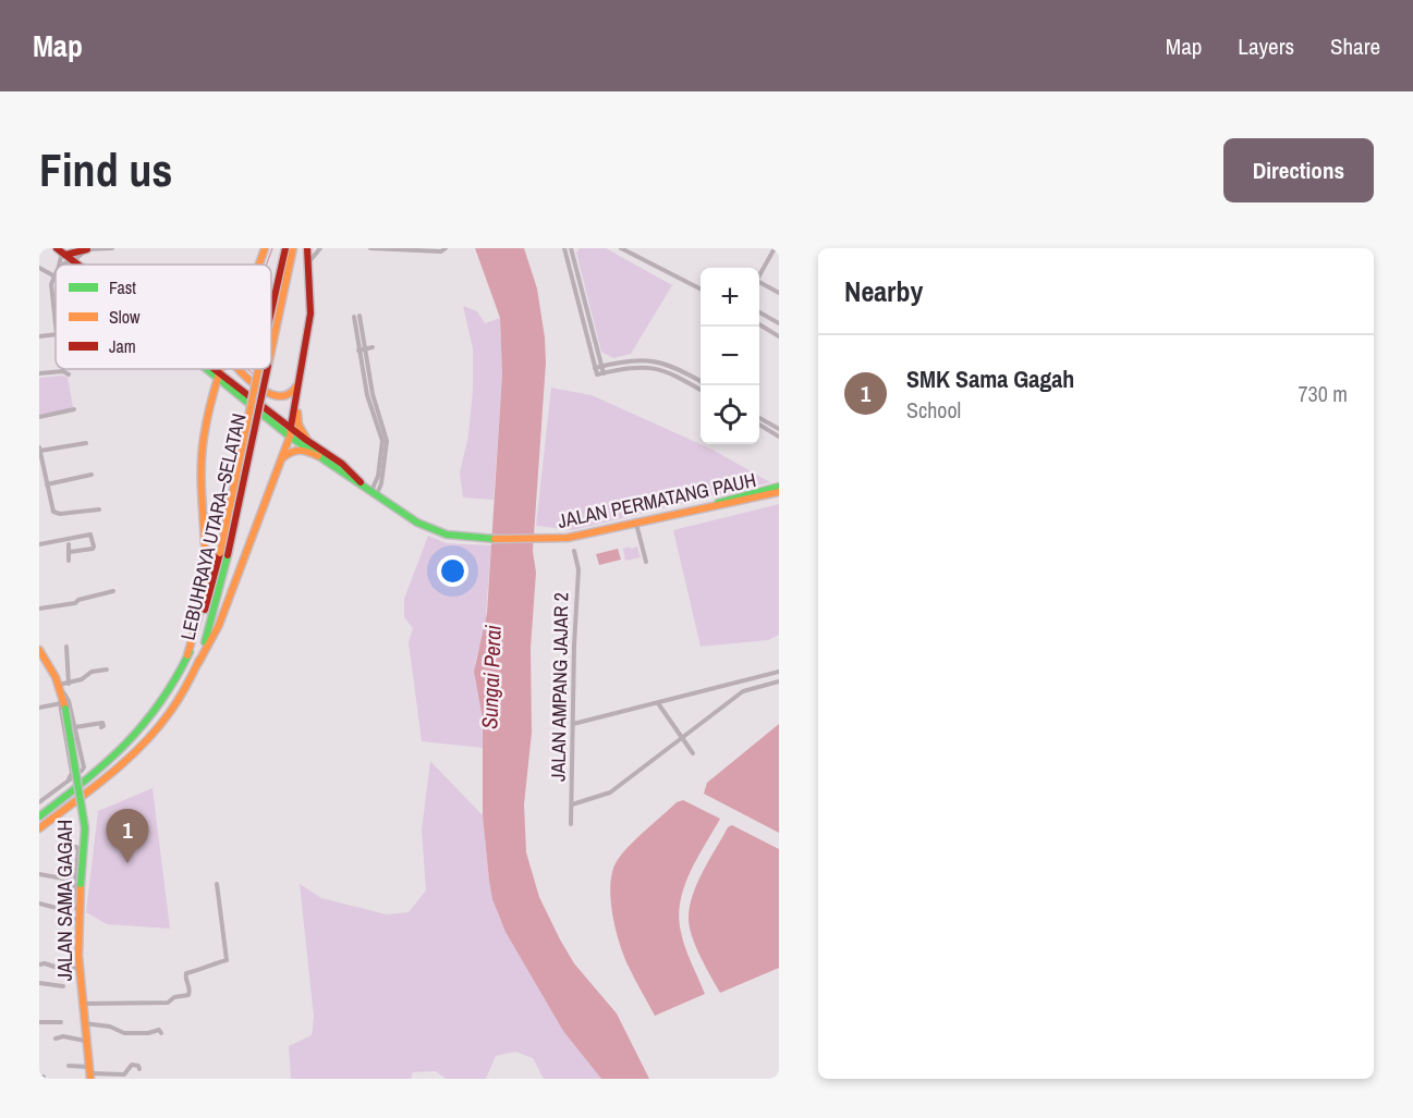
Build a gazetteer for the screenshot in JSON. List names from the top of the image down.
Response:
{
  "streets": {
    "main road": ["JALAN PERMATANG PAUH", "LEBUHRAYA UTARA–SELATAN", "JALAN SAMA GAGAH"],
    "street": ["JALAN AMPANG JAJAR 2"]
  },
  "water": ["Sungai Perai"],
  "legend": ["Fast", "Slow", "Jam"],
  "page": {
    "header": "Map",
    "nav": ["Map", "Layers", "Share"],
    "buttons": "Directions",
    "title": "Find us",
    "heading": "Nearby",
    "map_buttons": ["+", "−"],
    "list": [
      {
        "mark": "1",
        "name": "SMK Sama Gagah",
        "note": "School",
        "value": "730 m"
      }
    ],
    "pins": "1"
  }
}
